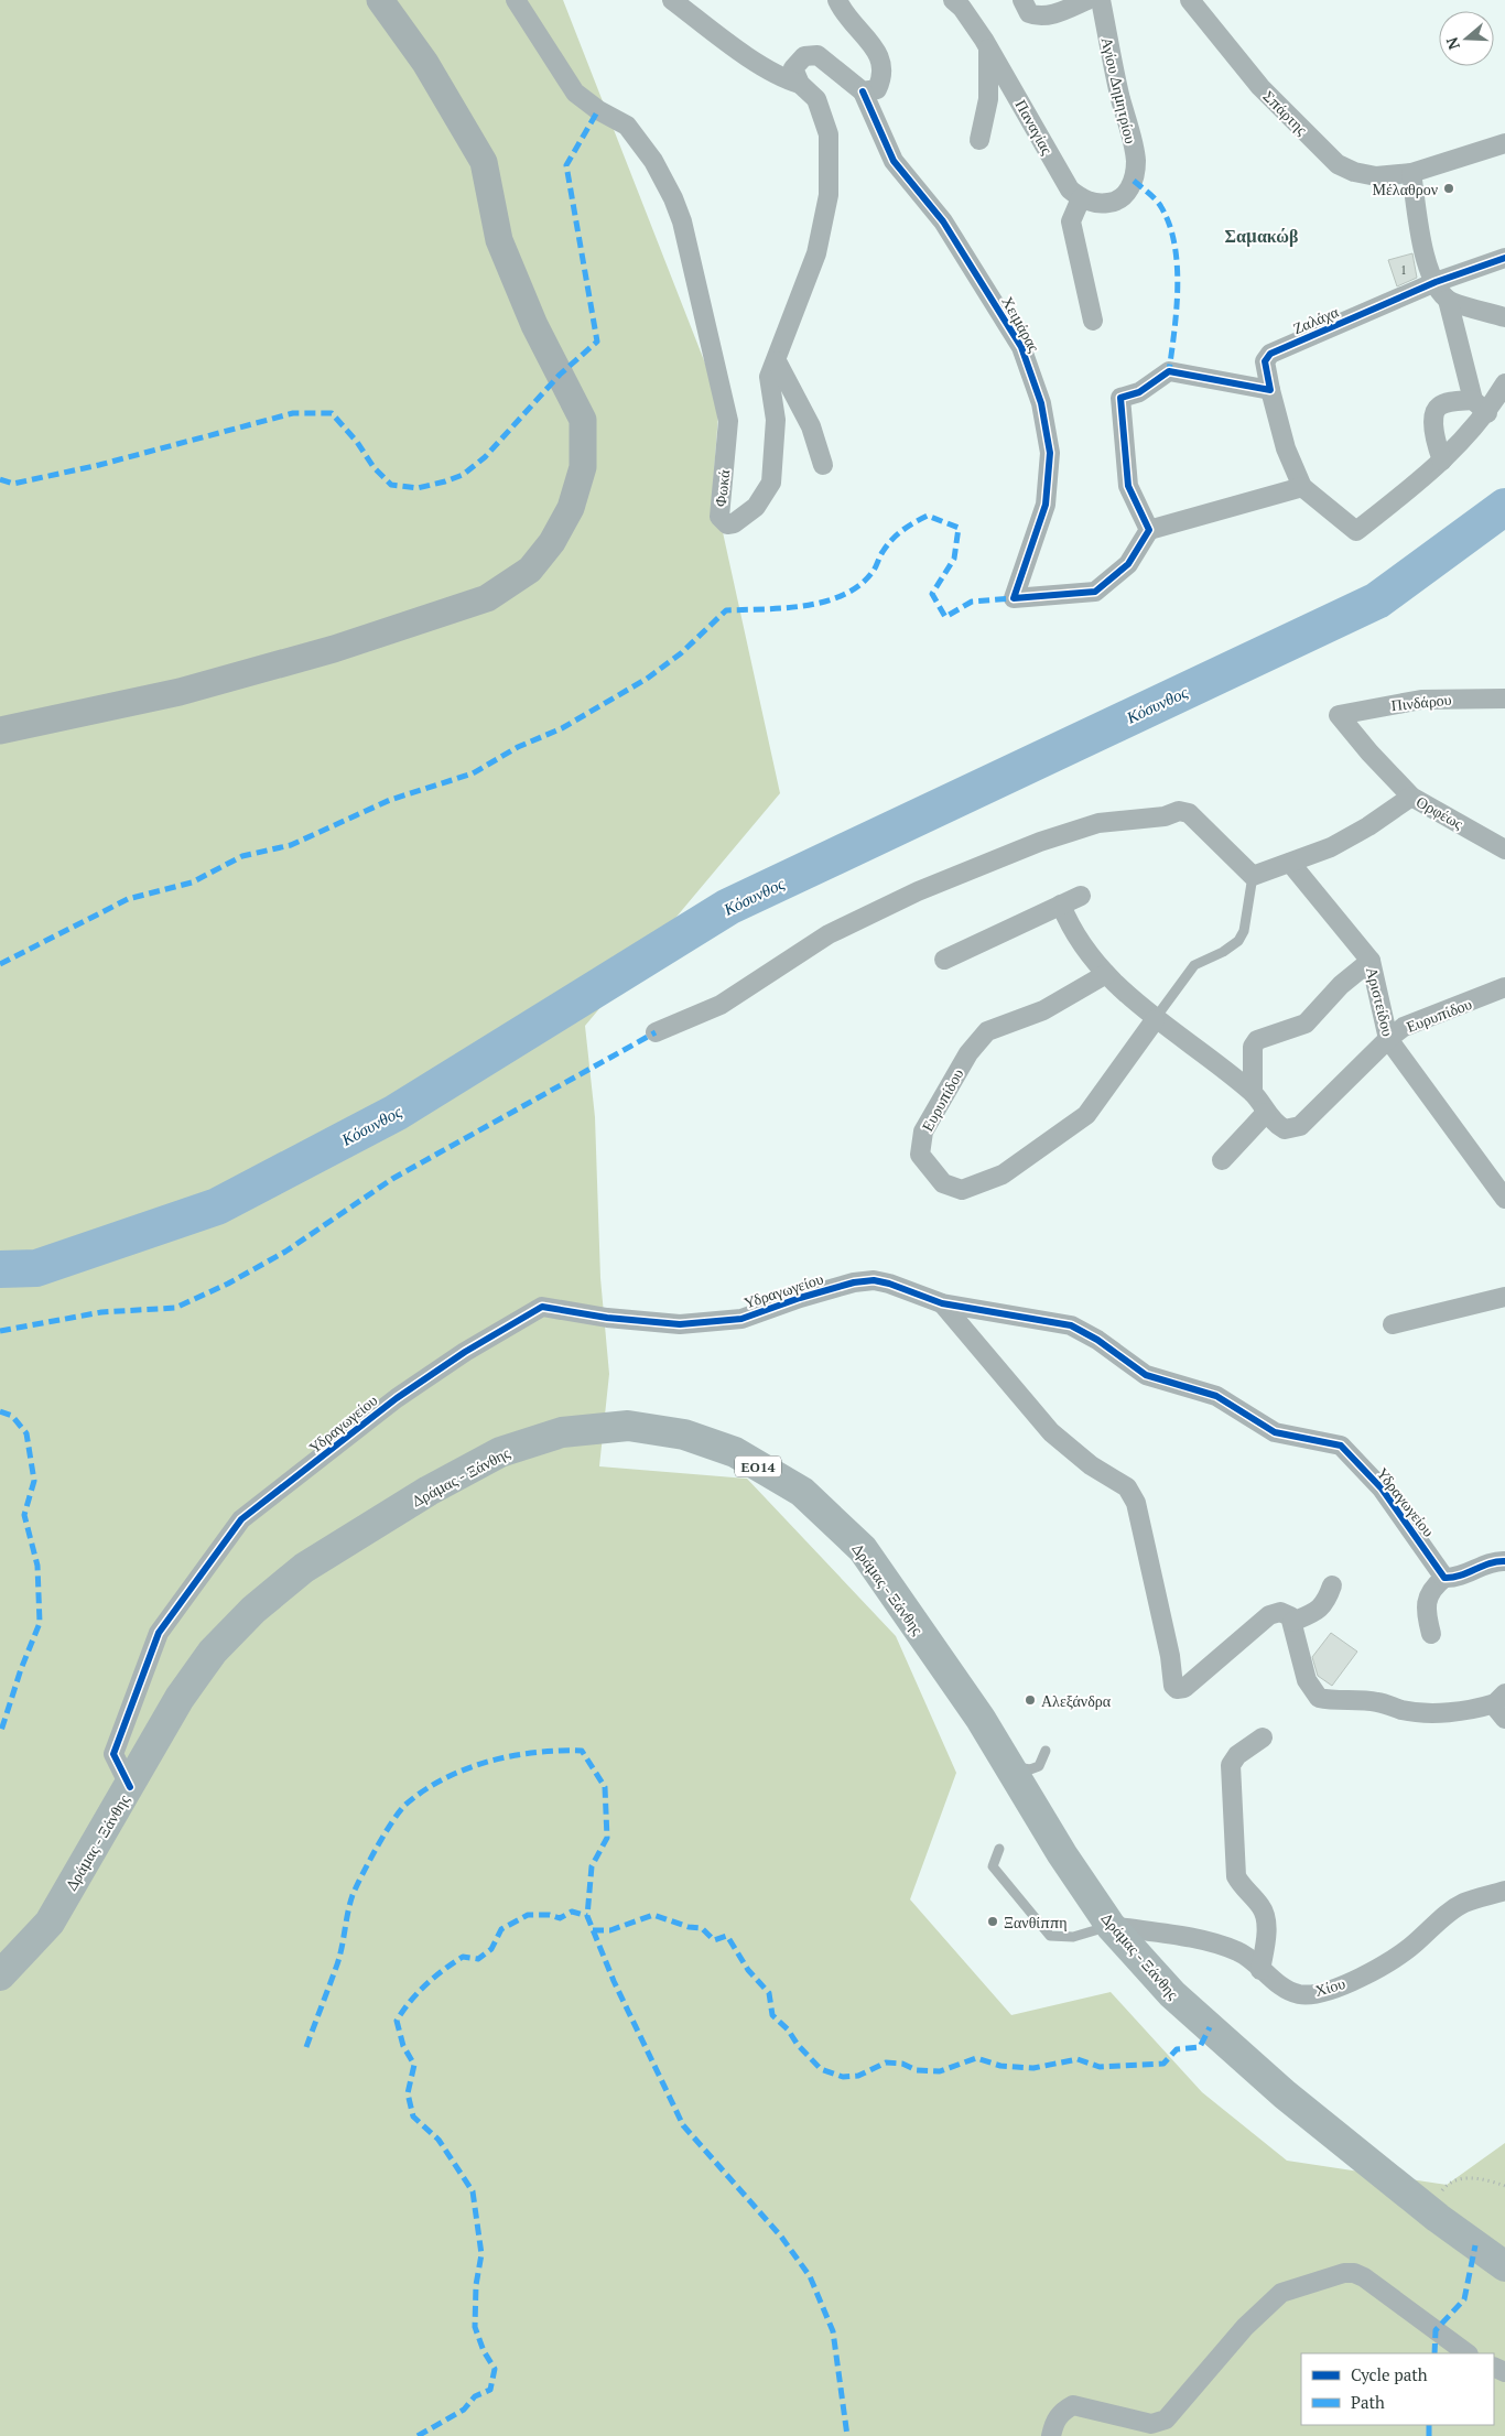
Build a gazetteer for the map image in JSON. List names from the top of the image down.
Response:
{
  "streets": {
    "main road": ["ΕΟ14", "Δράμας - Ξάνθης"],
    "street": [
      "Αγίου Δημητρίου",
      "Σπάρτης",
      "Παναγίας",
      "Ζαλάχα",
      "Χειμάρας",
      "Φωκά",
      "Πινδάρου",
      "Ορφέως",
      "Αριστείδου",
      "Ευρυπίδου",
      "Υδραγωγείου",
      "Χίου"
    ]
  },
  "crossings": [
    ["Αγίου Δημητρίου", "Παναγίας"],
    ["Πινδάρου", "Ορφέως"],
    ["Αριστείδου", "Ευρυπίδου"],
    ["Υδραγωγείου", "Δράμας - Ξάνθης"],
    ["Δράμας - Ξάνθης", "Χίου"]
  ],
  "districts": ["Σαμακώβ"],
  "water": ["Κόσυνθος"],
  "places": ["Μέλαθρον", "Αλεξάνδρα", "Ξανθίππη"],
  "house_numbers": ["1"],
  "legend": ["Cycle path", "Path"],
  "north": "left"
}
